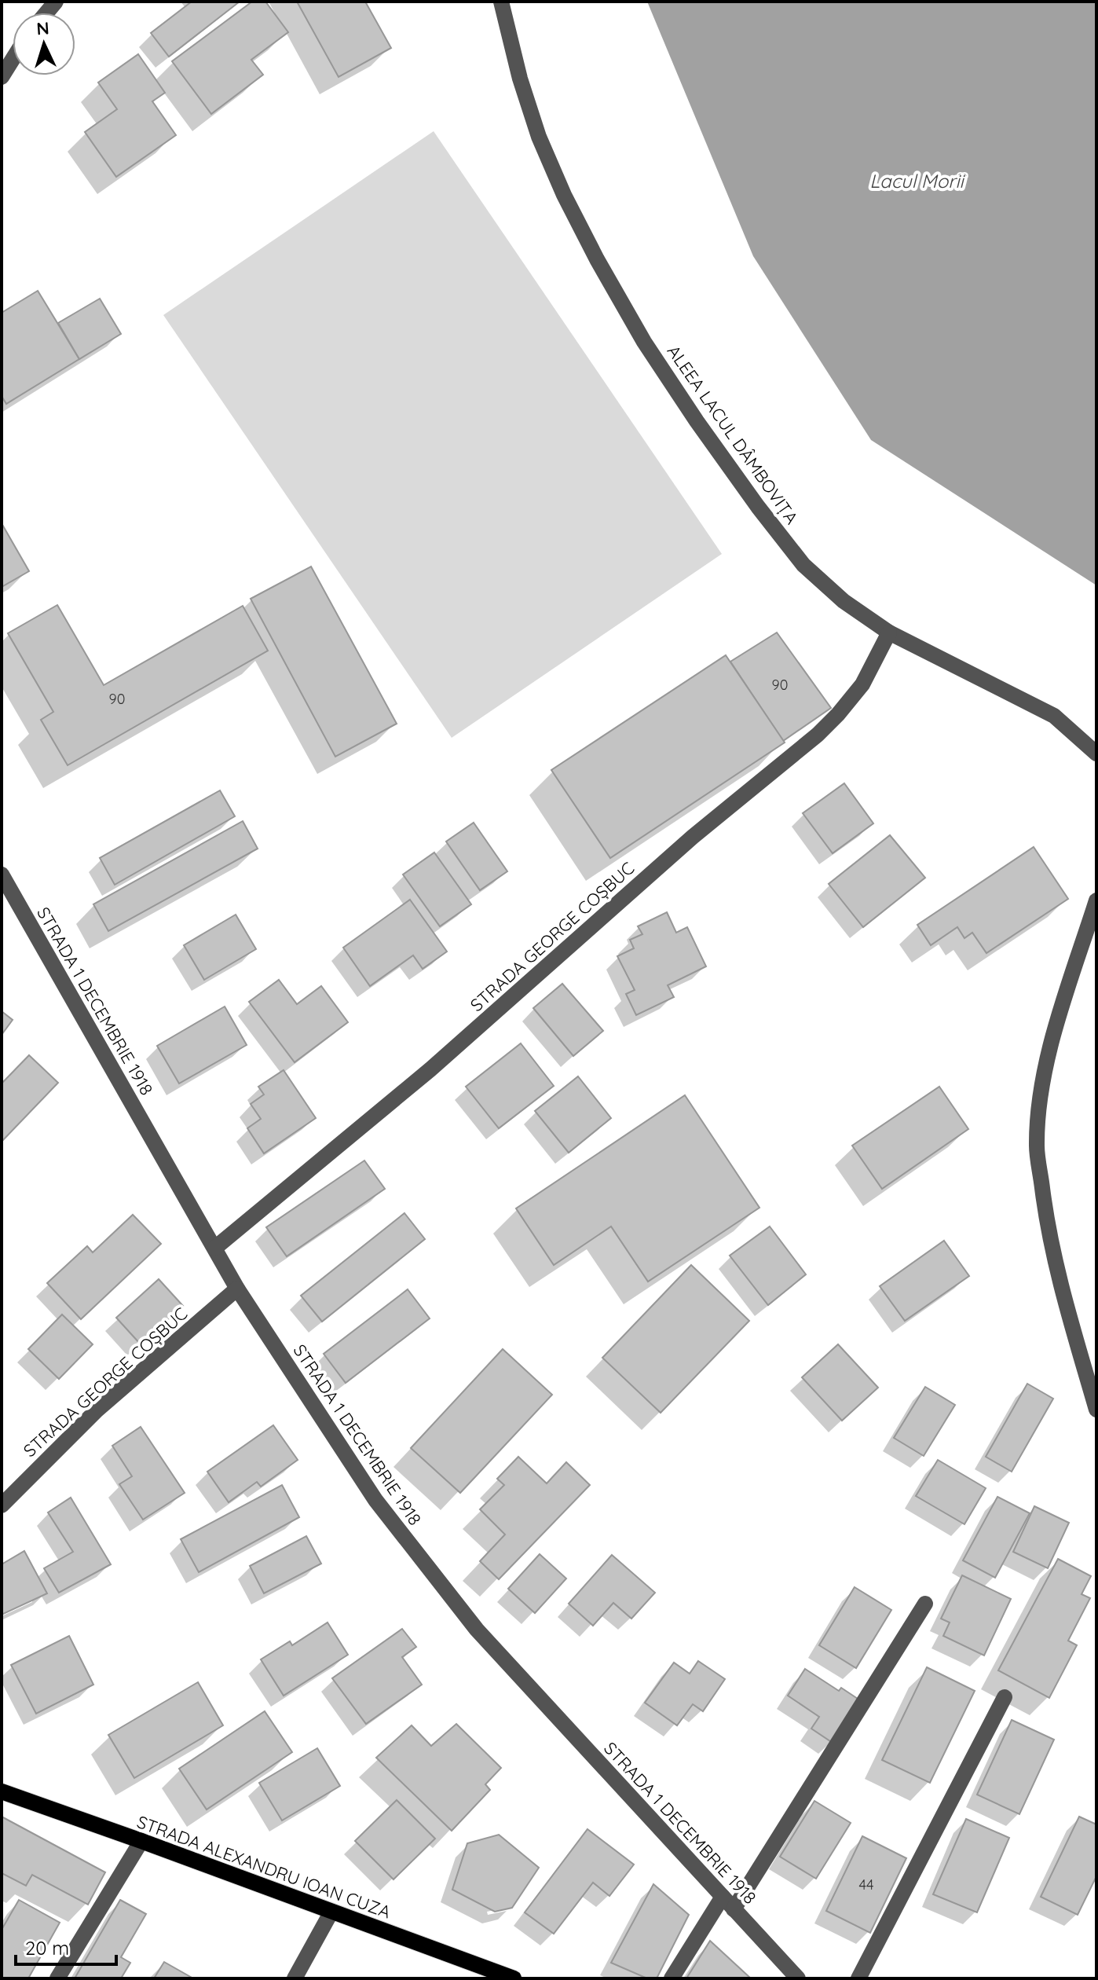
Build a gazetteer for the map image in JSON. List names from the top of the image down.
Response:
{
  "streets": {
    "main road": ["STRADA ALEXANDRU IOAN CUZA"],
    "street": ["ALEEA LACUL DÂMBOVIȚA", "STRADA GEORGE COȘBUC", "STRADA 1 DECEMBRIE 1918"]
  },
  "crossings": [
    ["ALEEA LACUL DÂMBOVIȚA", "STRADA GEORGE COȘBUC"],
    ["STRADA GEORGE COȘBUC", "STRADA 1 DECEMBRIE 1918"]
  ],
  "water": ["Lacul Morii"],
  "house_numbers": ["90", "90", "44"],
  "scale_bar": "20 m",
  "north": "top"
}
